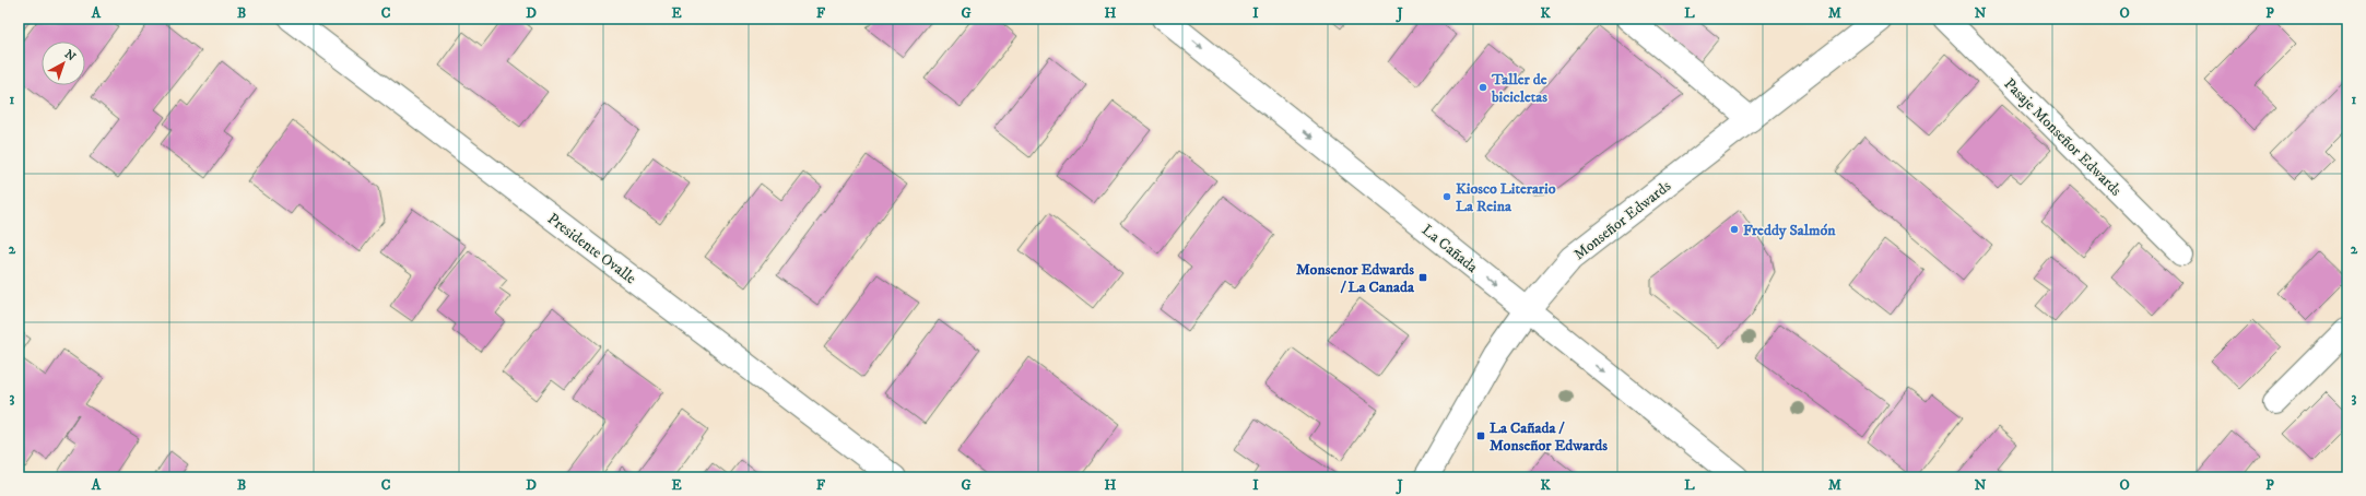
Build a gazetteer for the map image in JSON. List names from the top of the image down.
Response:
{
  "streets": {
    "street": [
      "Pasaje Monseñor Edwards",
      "Monseñor Edwards",
      "Presidente Ovalle",
      "La Cañada"
    ]
  },
  "crossings": [
    ["Monseñor Edwards", "La Cañada"]
  ],
  "one_way": ["La Cañada"],
  "places": {
    "other": ["Taller de bicicletas", "Kiosco Literario La Reina", "Freddy Salmón"],
    "transit": ["Monsenor Edwards / La Canada", "La Cañada / Monseñor Edwards"]
  },
  "north": "top right",
  "grid": {
    "columns": [
      "A",
      "B",
      "C",
      "D",
      "E",
      "F",
      "G",
      "H",
      "I",
      "J",
      "K",
      "L",
      "M",
      "N",
      "O",
      "P"
    ],
    "rows": ["1", "2", "3"]
  }
}
